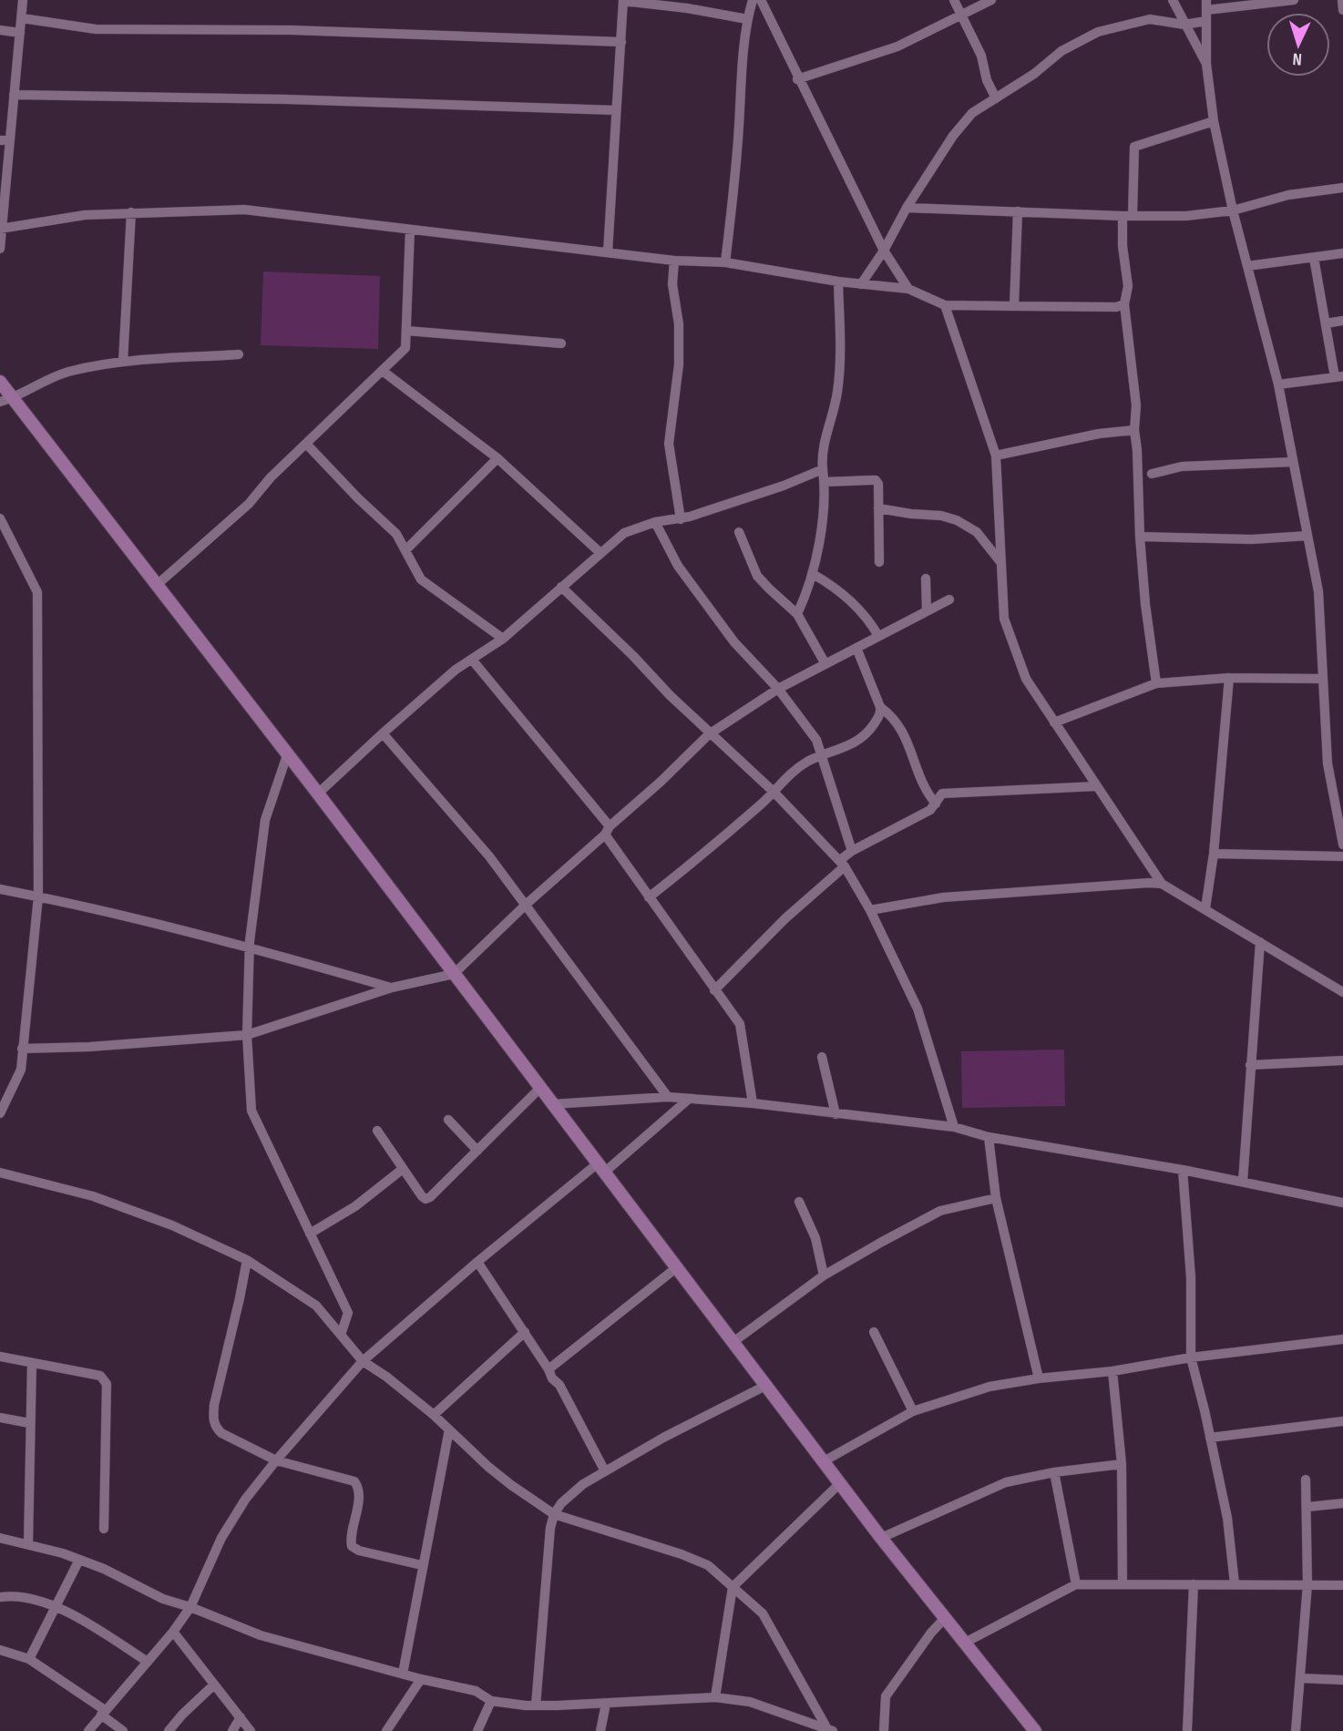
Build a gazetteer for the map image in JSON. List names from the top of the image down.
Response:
{
  "north": "bottom"
}
